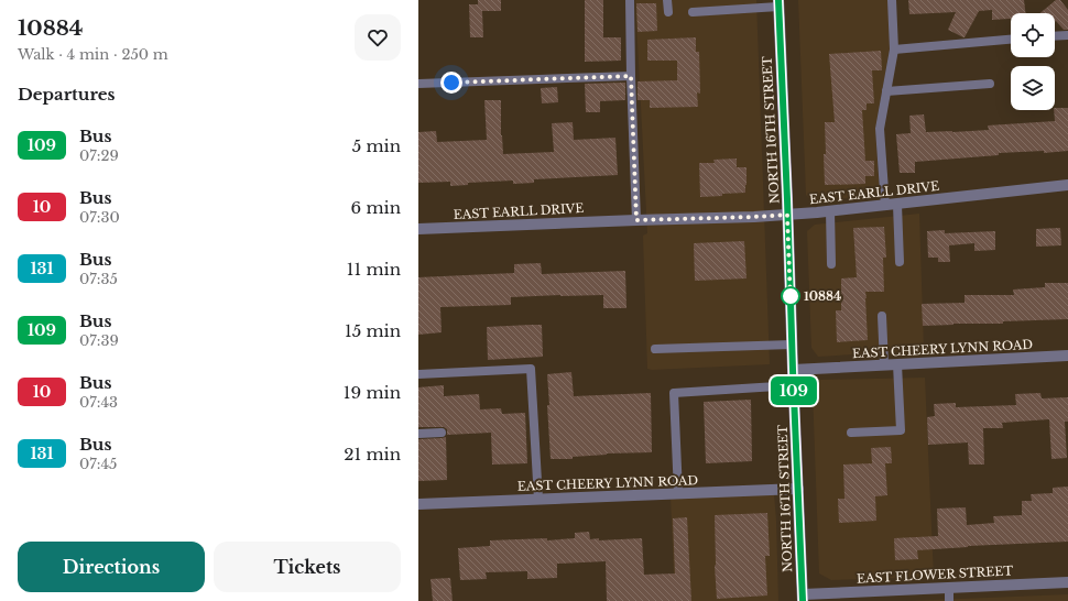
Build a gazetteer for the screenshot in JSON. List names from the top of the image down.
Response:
{
  "streets": {
    "main road": ["NORTH 16TH STREET"],
    "street": ["EAST EARLL DRIVE", "EAST CHEERY LYNN ROAD", "EAST FLOWER STREET"]
  },
  "crossings": [
    ["NORTH 16TH STREET", "EAST EARLL DRIVE"],
    ["NORTH 16TH STREET", "EAST CHEERY LYNN ROAD"],
    ["NORTH 16TH STREET", "EAST FLOWER STREET"]
  ],
  "places": ["10884"],
  "lines": ["bus line 109"],
  "page": {
    "heading": [
      ["10884", "Walk · 4 min · 250 m"],
      "Departures"
    ],
    "on_map": "109",
    "list": [
      {
        "mark": "109",
        "name": "Bus",
        "note": "07:29",
        "value": "5 min"
      },
      {
        "mark": "10",
        "name": "Bus",
        "note": "07:30",
        "value": "6 min"
      },
      {
        "mark": "131",
        "name": "Bus",
        "note": "07:35",
        "value": "11 min"
      },
      {
        "mark": "109",
        "name": "Bus",
        "note": "07:39",
        "value": "15 min"
      },
      {
        "mark": "10",
        "name": "Bus",
        "note": "07:43",
        "value": "19 min"
      },
      {
        "mark": "131",
        "name": "Bus",
        "note": "07:45",
        "value": "21 min"
      }
    ],
    "buttons": ["Directions", "Tickets"]
  }
}
